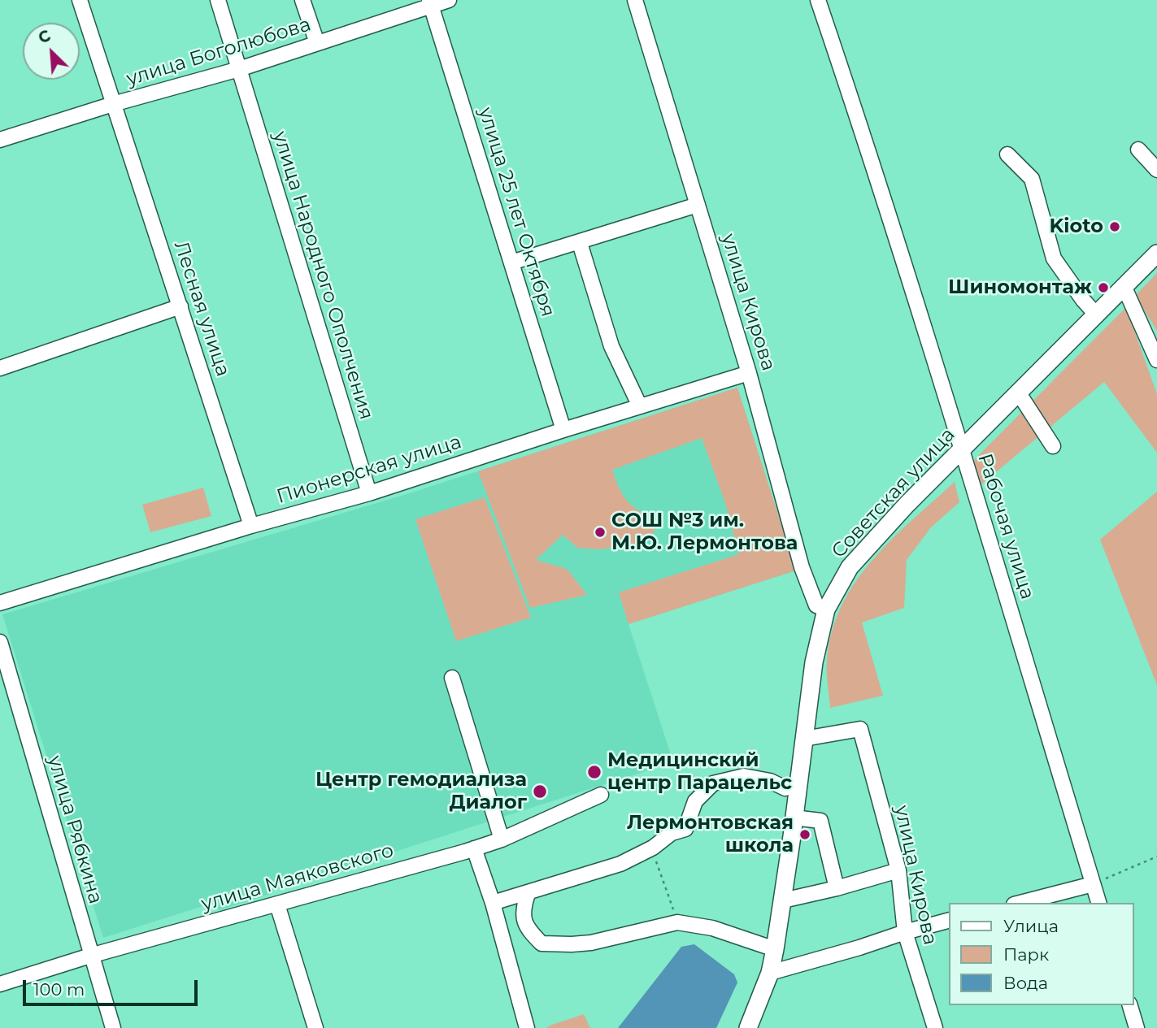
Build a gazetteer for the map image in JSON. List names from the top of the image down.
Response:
{
  "streets": {
    "main road": ["Советская улица"],
    "street": [
      "улица Боголюбова",
      "улица 25 лет Октября",
      "улица Народного Ополчения",
      "улица Кирова",
      "Лесная улица",
      "Пионерская улица",
      "Рабочая улица",
      "улица Рябкина",
      "улица Маяковского"
    ]
  },
  "crossings": [
    ["улица Боголюбова", "улица 25 лет Октября"],
    ["улица Боголюбова", "улица Народного Ополчения"],
    ["улица Боголюбова", "Лесная улица"],
    ["улица 25 лет Октября", "Пионерская улица"],
    ["улица Народного Ополчения", "Пионерская улица"],
    ["улица Кирова", "Пионерская улица"],
    ["улица Кирова", "Советская улица"],
    ["Лесная улица", "Пионерская улица"],
    ["Советская улица", "Рабочая улица"],
    ["улица Рябкина", "улица Маяковского"]
  ],
  "places": [
    "Kioto",
    "Шиномонтаж",
    "СОШ №3 им. М.Ю. Лермонтова",
    "Медицинский центр Парацельс",
    "Центр гемодиализа Диалог",
    "Лермонтовская школа"
  ],
  "legend": ["Улица", "Парк", "Вода"],
  "scale_bar": "100 m",
  "north": "top left"
}
